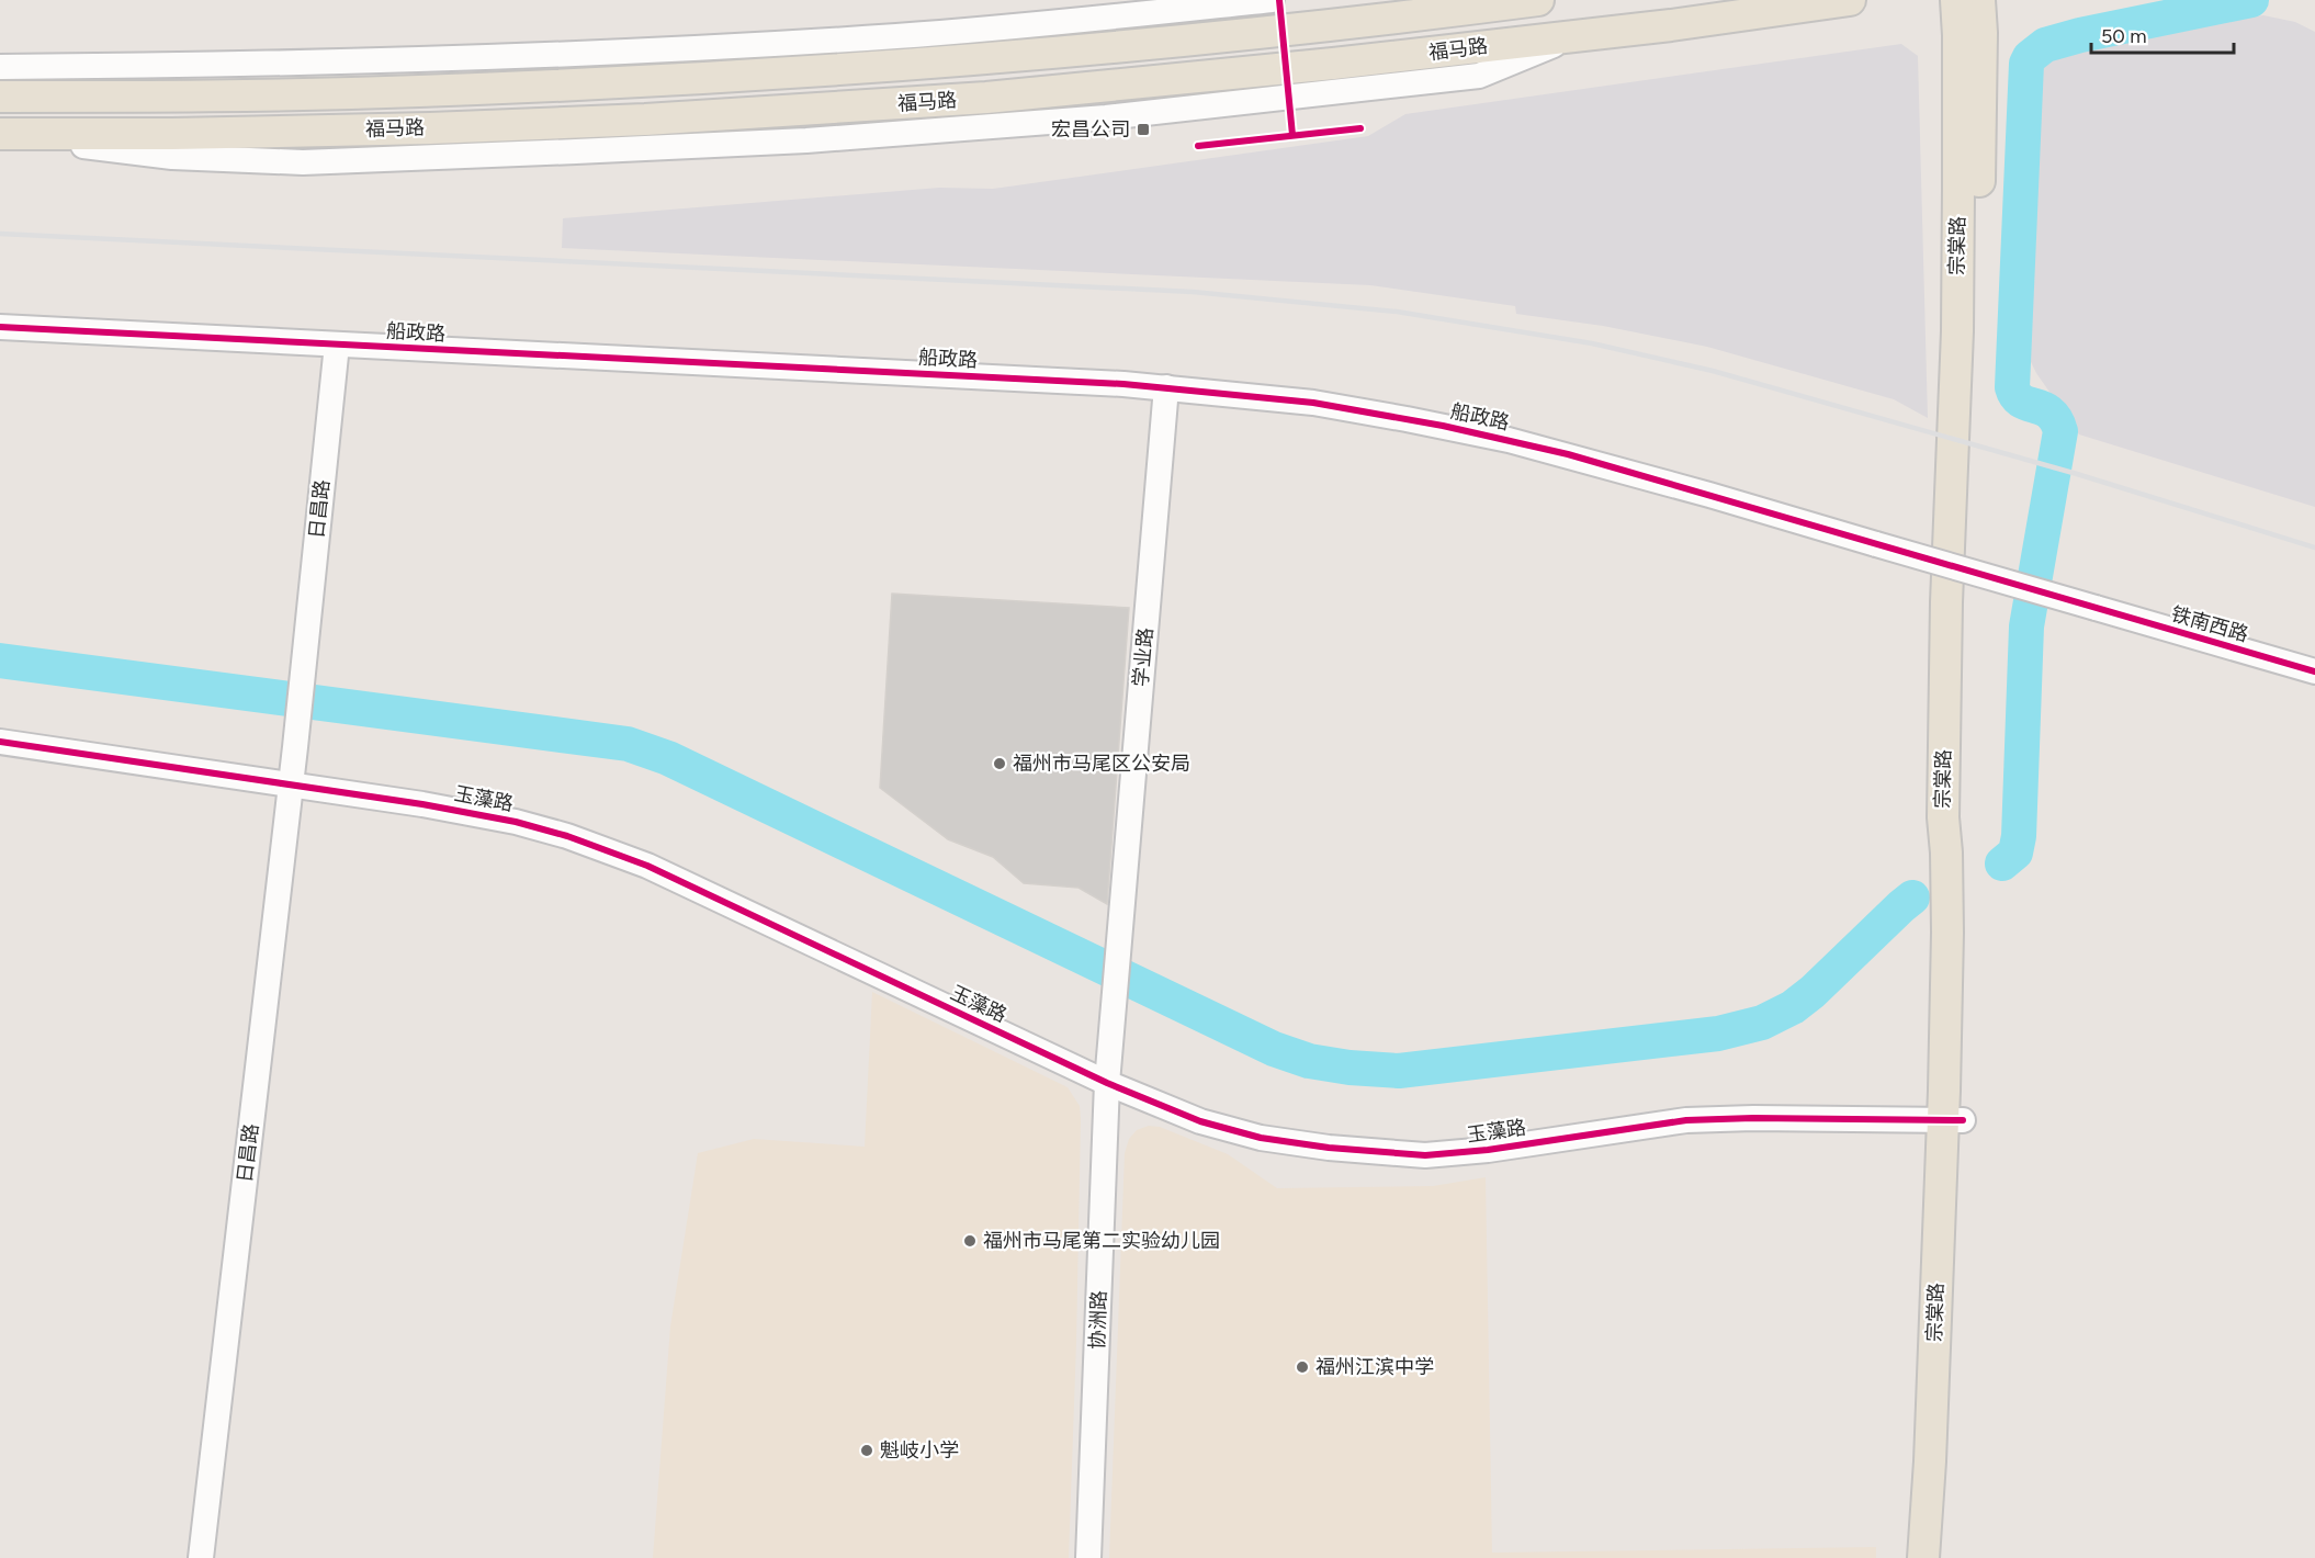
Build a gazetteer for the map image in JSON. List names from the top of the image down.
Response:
{
  "streets": {
    "main road": ["福马路", "宗棠路"],
    "street": [
      "船政路",
      "日昌路",
      "铁南西路",
      "学业路",
      "玉藻路",
      "协洲路"
    ]
  },
  "crossings": [
    ["宗棠路", "玉藻路"],
    ["船政路", "日昌路"],
    ["船政路", "铁南西路"],
    ["船政路", "学业路"],
    ["日昌路", "玉藻路"],
    ["学业路", "协洲路"],
    ["玉藻路", "协洲路"]
  ],
  "places": {
    "transit": ["宏昌公司"],
    "other": [
      "福州市马尾区公安局",
      "福州市马尾第二实验幼儿园",
      "福州江滨中学",
      "魁岐小学"
    ]
  },
  "scale_bar": "50 m"
}
